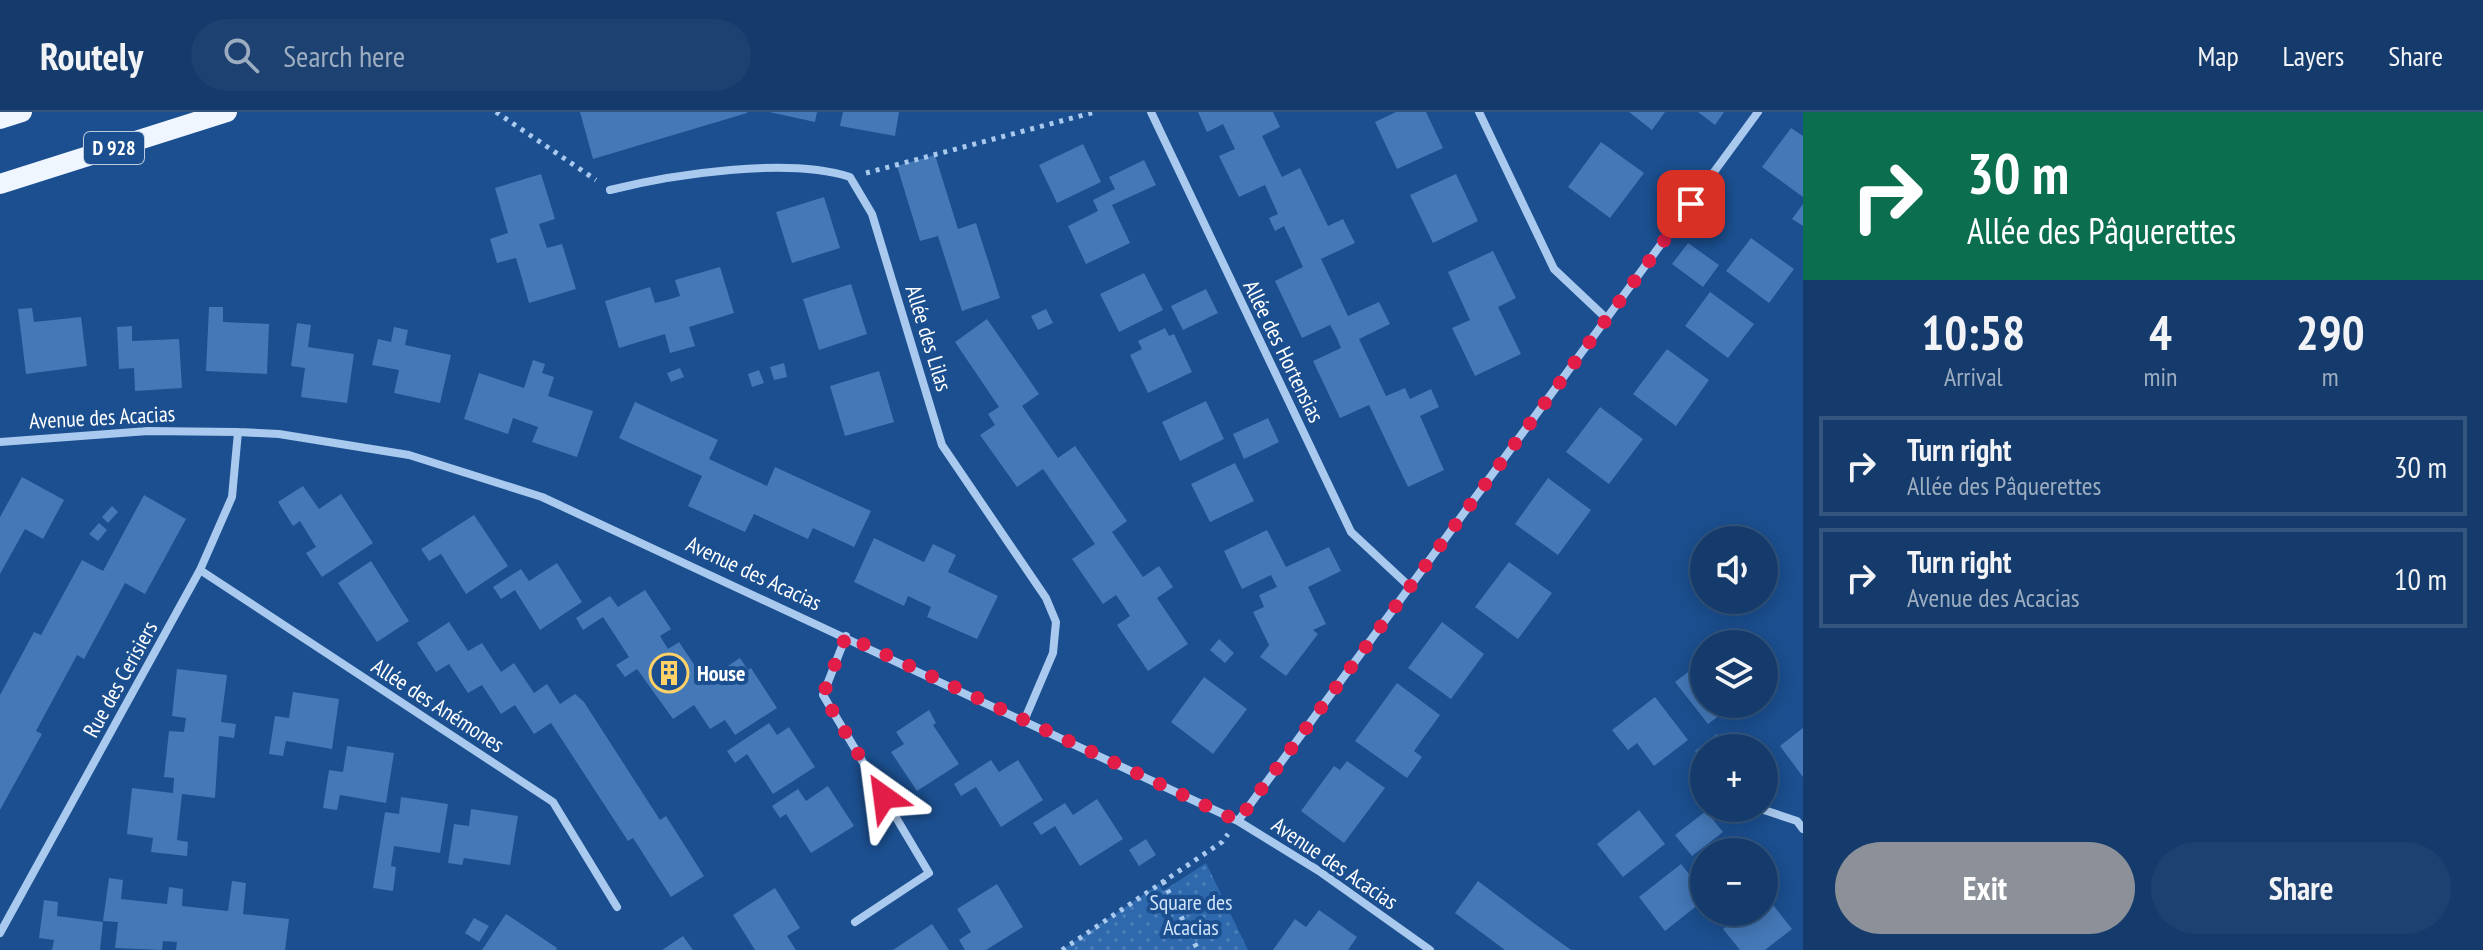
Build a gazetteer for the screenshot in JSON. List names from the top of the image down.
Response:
{
  "streets": {
    "main road": ["D 928"],
    "street": [
      "Allée des Lilas",
      "Allée des Hortensias",
      "Avenue des Acacias",
      "Rue des Cerisiers",
      "Allée des Anémones"
    ]
  },
  "crossings": [
    ["Allée des Lilas", "Avenue des Acacias"],
    ["Avenue des Acacias", "Rue des Cerisiers"],
    ["Rue des Cerisiers", "Allée des Anémones"]
  ],
  "parks": ["Square des Acacias"],
  "places": {
    "building": ["House"]
  },
  "page": {
    "header": "Routely",
    "search": "Search here",
    "nav": ["Map", "Layers", "Share"],
    "turn": ["30 m", "Allée des Pâquerettes"],
    "eta": [
      "10:58",
      "Arrival",
      "4",
      "min",
      "290",
      "m"
    ],
    "list": [
      {
        "name": "Turn right",
        "note": "Allée des Pâquerettes",
        "value": "30 m"
      },
      {
        "name": "Turn right",
        "note": "Avenue des Acacias",
        "value": "10 m"
      }
    ],
    "map_buttons": ["+", "−"],
    "buttons": ["Exit", "Share"]
  }
}
